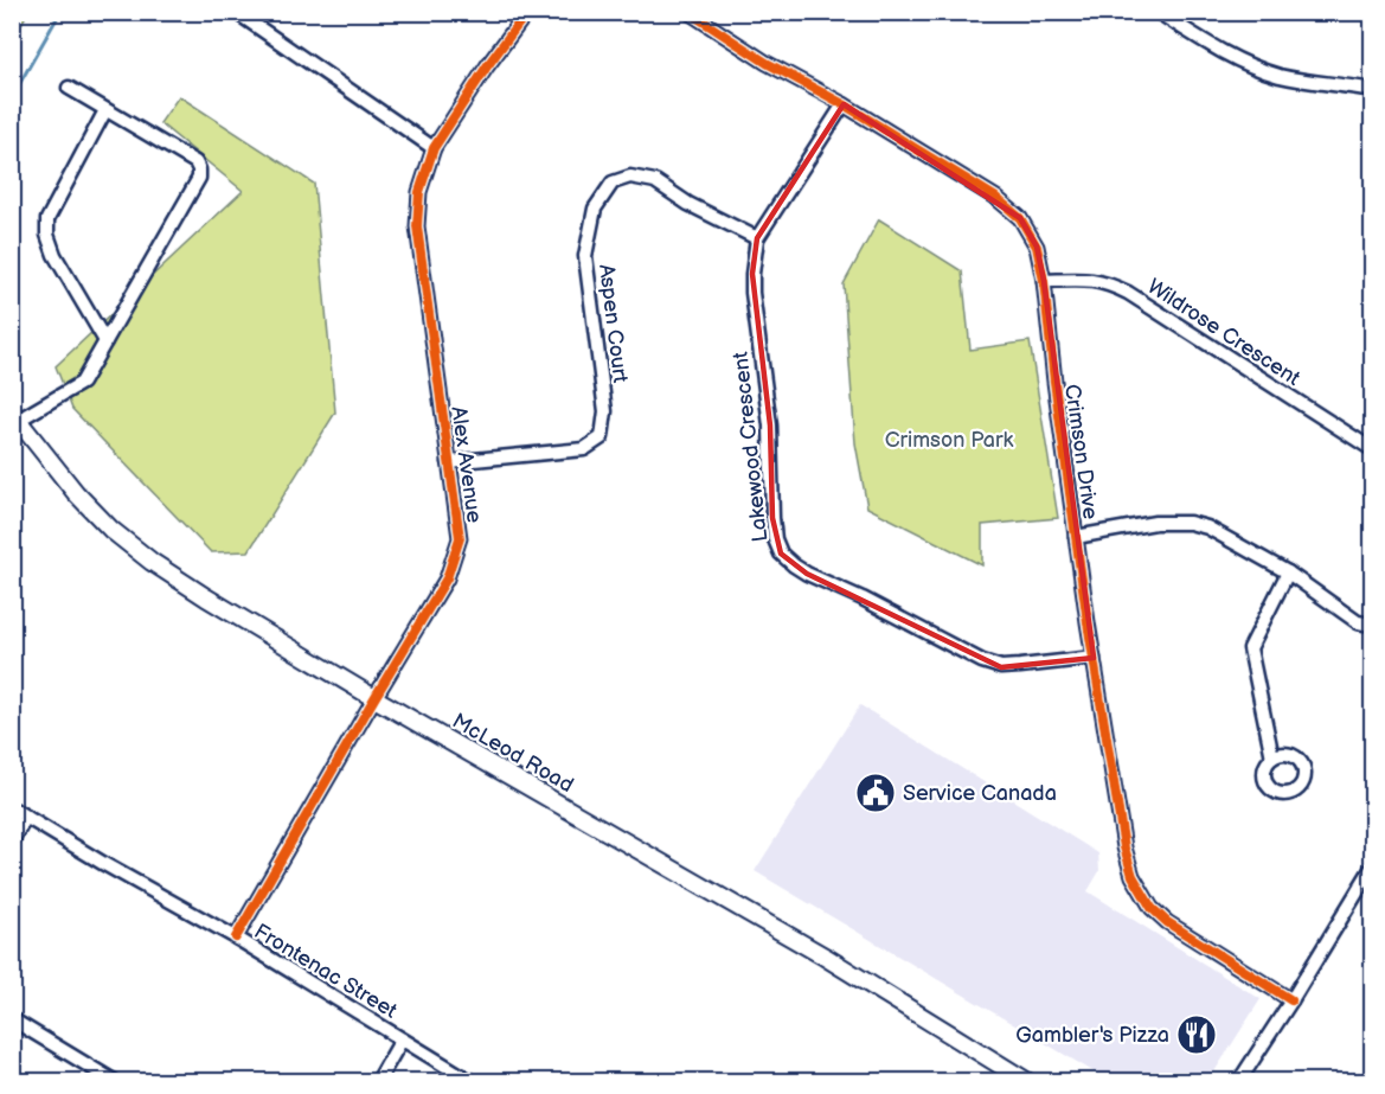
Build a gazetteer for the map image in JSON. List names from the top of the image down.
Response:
{
  "streets": {
    "main road": ["McLeod Road"],
    "street": [
      "Aspen Court",
      "Wildrose Crescent",
      "Lakewood Crescent",
      "Crimson Drive",
      "Alex Avenue",
      "Frontenac Street"
    ]
  },
  "crossings": [
    ["Aspen Court", "Lakewood Crescent"],
    ["Aspen Court", "Alex Avenue"],
    ["Wildrose Crescent", "Crimson Drive"],
    ["Lakewood Crescent", "Crimson Drive"],
    ["Alex Avenue", "McLeod Road"],
    ["Alex Avenue", "Frontenac Street"]
  ],
  "parks": ["Crimson Park"],
  "places": {
    "public building": ["Service Canada"],
    "restaurant": ["Gambler's Pizza"]
  }
}
